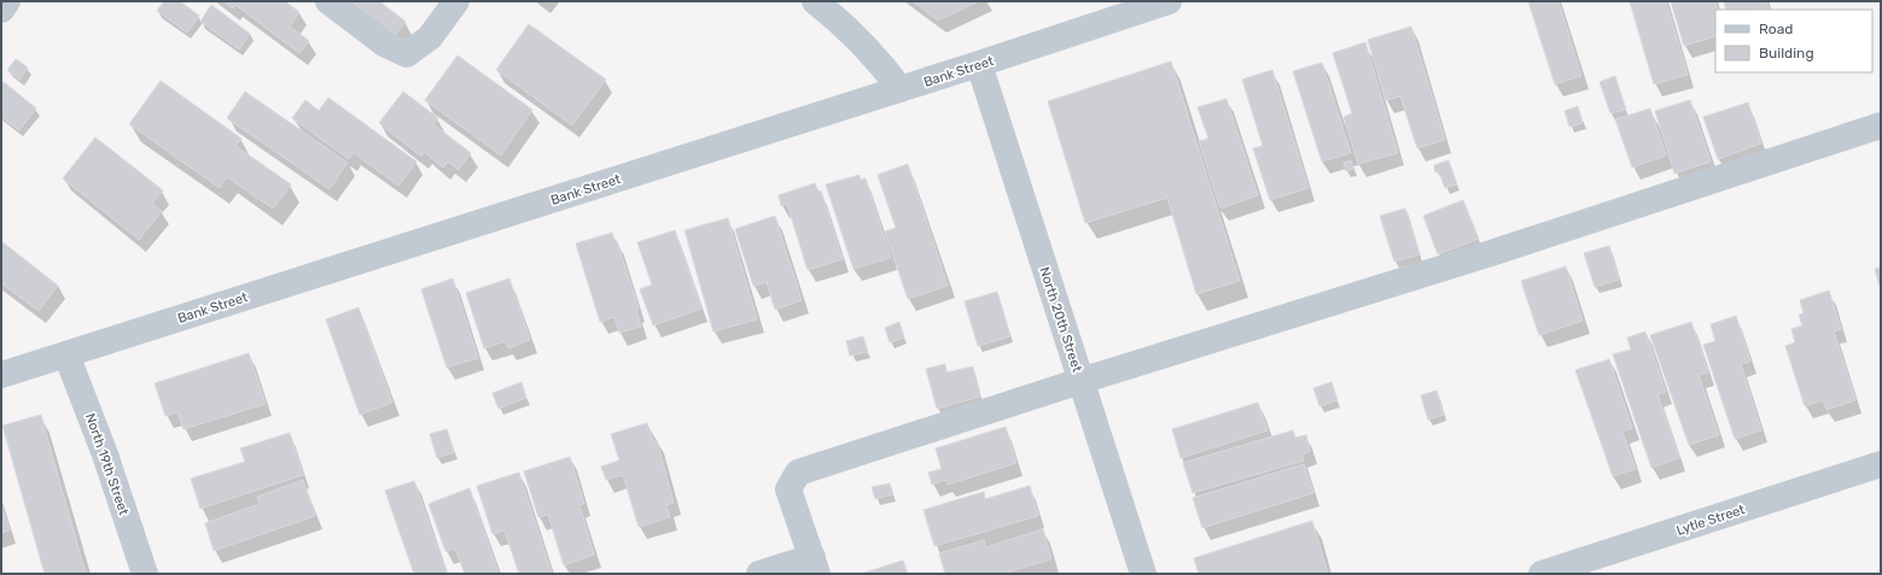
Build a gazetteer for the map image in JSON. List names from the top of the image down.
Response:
{
  "streets": {
    "street": [
      "Bank Street",
      "North 20th Street",
      "North 19th Street",
      "Lytle Street"
    ]
  },
  "crossings": [
    ["Bank Street", "North 20th Street"],
    ["Bank Street", "North 19th Street"]
  ],
  "legend": ["Road", "Building"]
}
